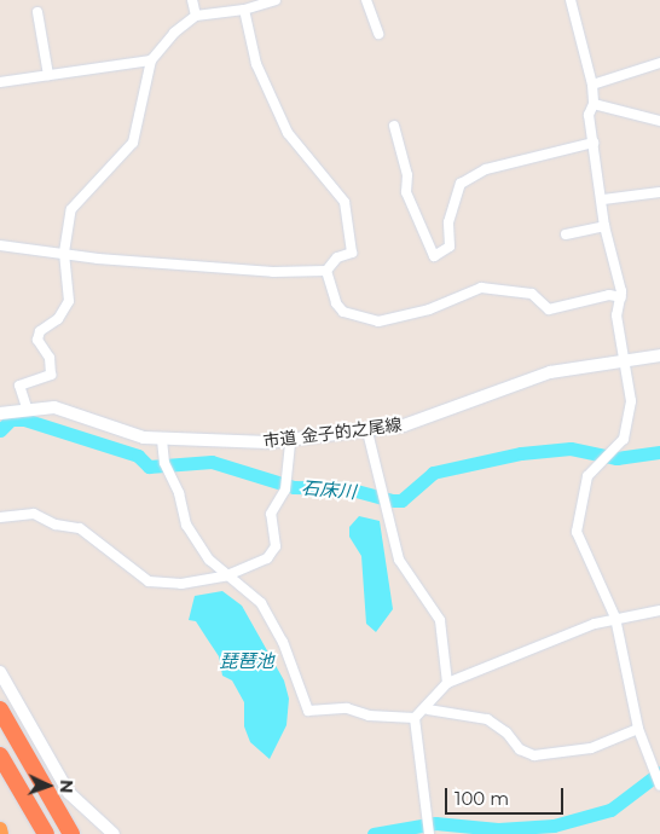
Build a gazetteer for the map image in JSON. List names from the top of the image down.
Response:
{
  "streets": {
    "street": ["市道 金子的之尾線"]
  },
  "water": ["石床川", "琵琶池"],
  "scale_bar": "100 m",
  "north": "right"
}
